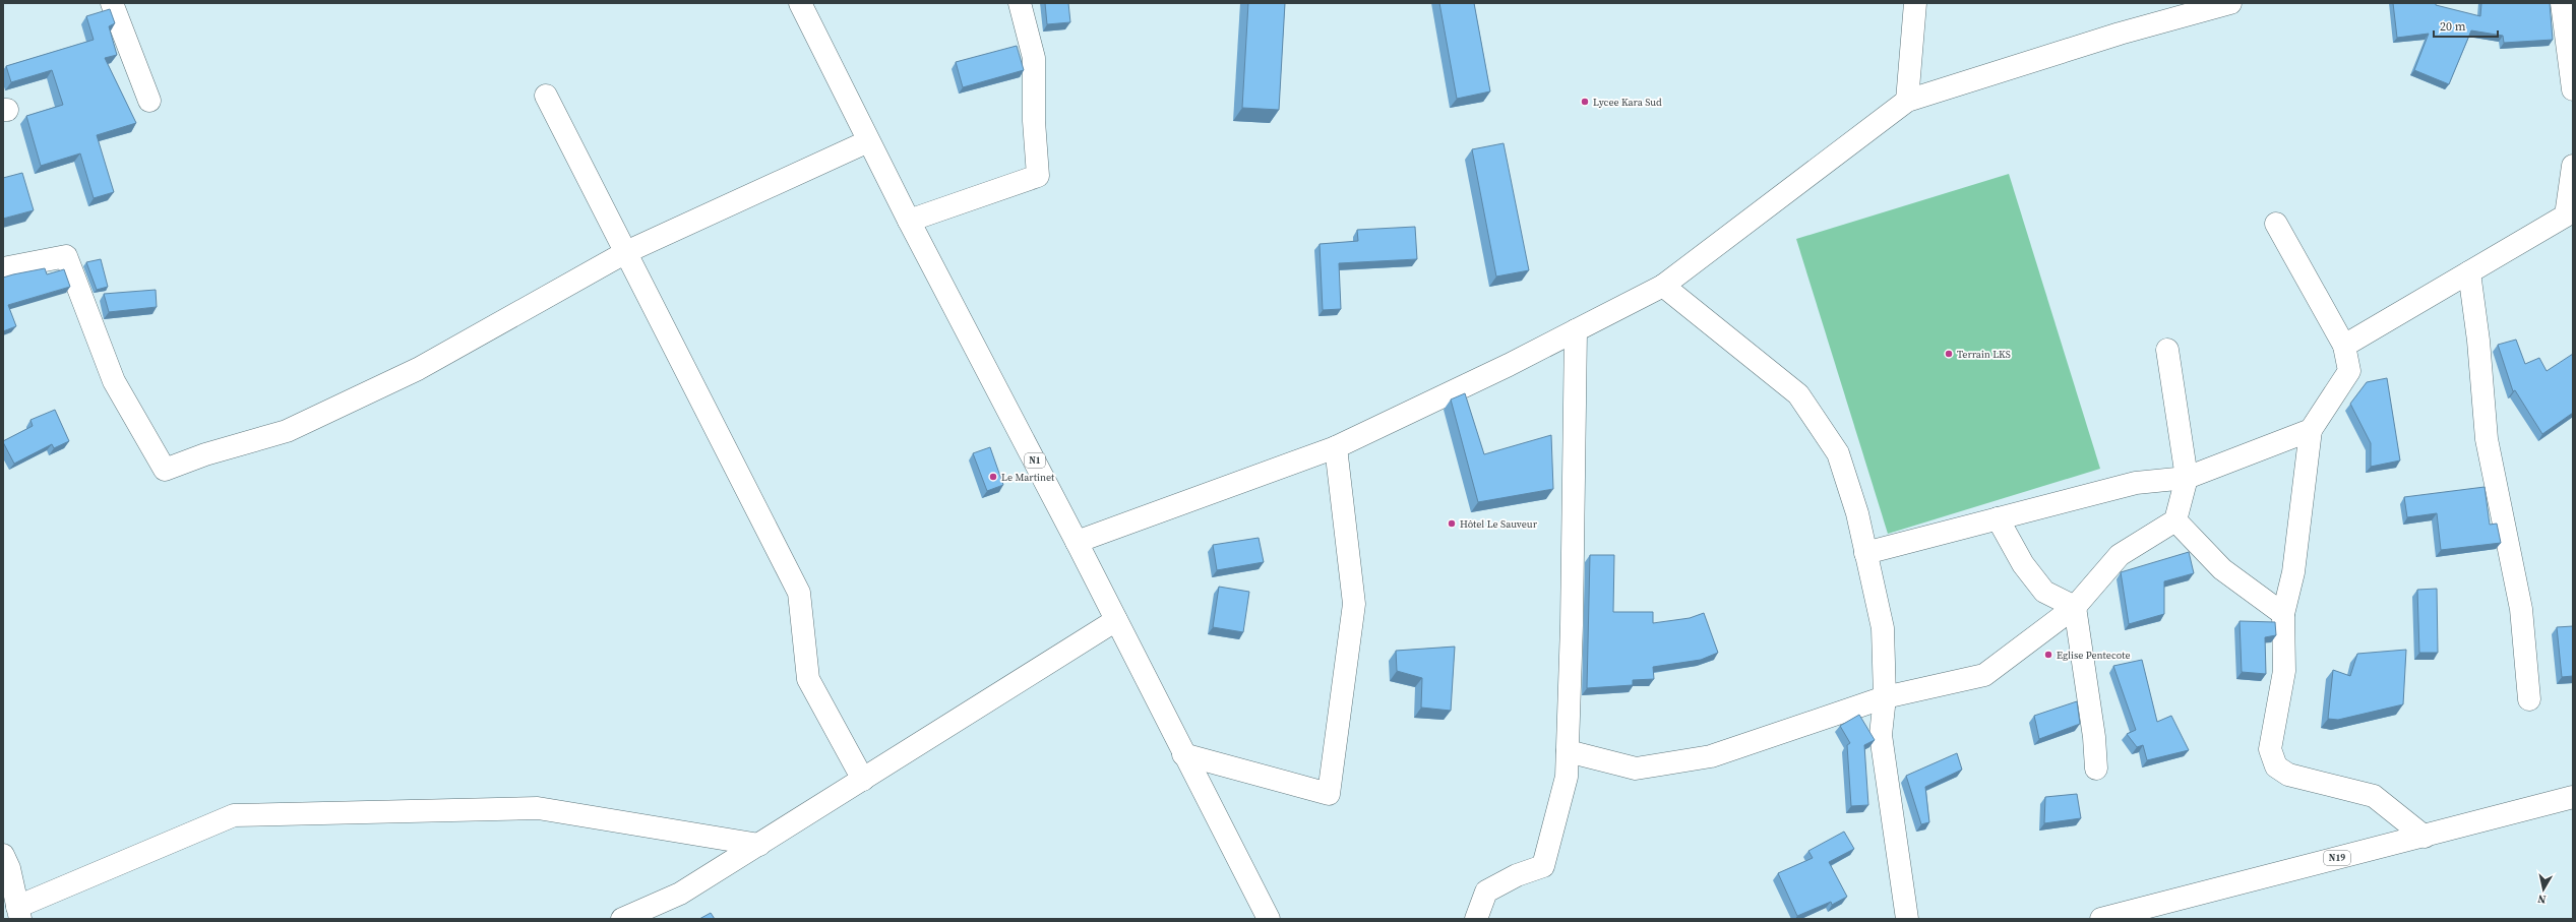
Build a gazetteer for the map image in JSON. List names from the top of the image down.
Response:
{
  "streets": {
    "main road": ["N1", "N19"]
  },
  "places": [
    "Lycee Kara Sud",
    "Terrain LKS",
    "Le Martinet",
    "Hôtel Le Sauveur",
    "Eglise Pentecote"
  ],
  "scale_bar": "20 m",
  "north": "bottom"
}
